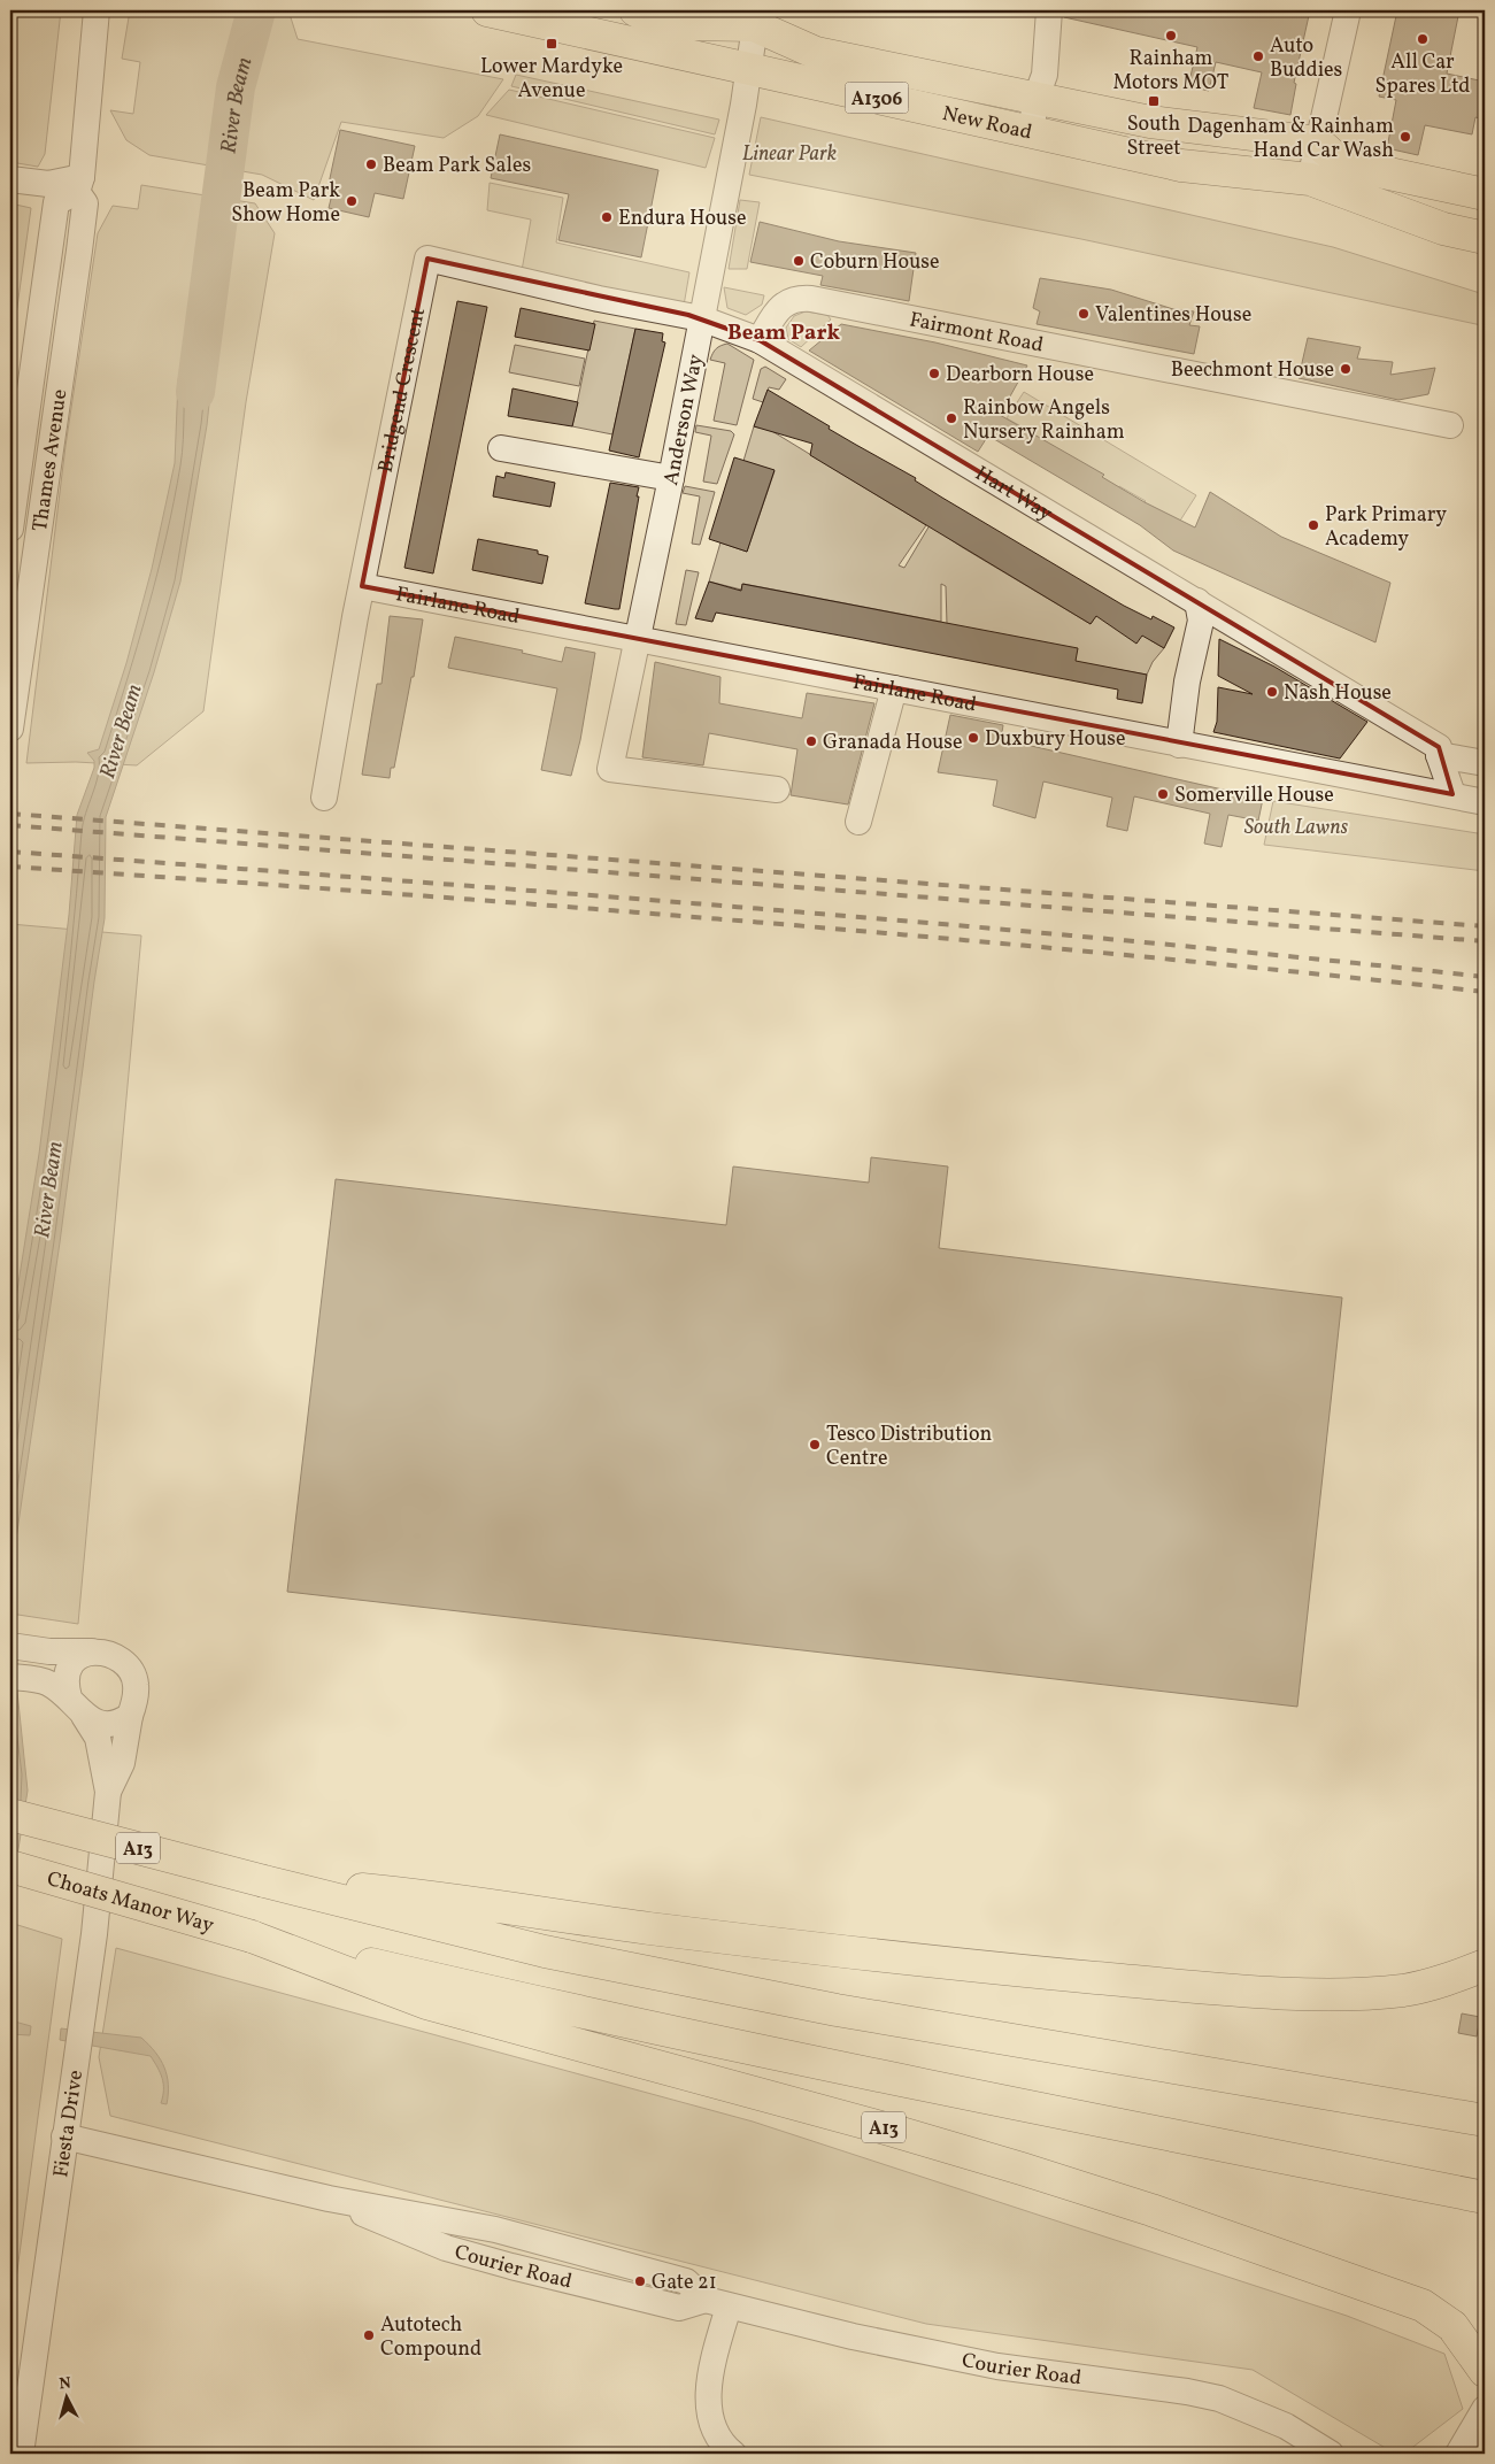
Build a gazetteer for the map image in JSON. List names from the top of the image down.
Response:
{
  "streets": {
    "main road": [
      "A1306",
      "New Road",
      "A13",
      "Choats Manor Way"
    ],
    "street": [
      "Fairmont Road",
      "Bridgend Crescent",
      "Anderson Way",
      "Thames Avenue",
      "Hart Way",
      "Fairlane Road",
      "Fiesta Drive",
      "Courier Road"
    ]
  },
  "crossings": [
    ["New Road", "Anderson Way"],
    ["Fairmont Road", "Hart Way"],
    ["Bridgend Crescent", "Anderson Way"],
    ["Bridgend Crescent", "Hart Way"],
    ["Bridgend Crescent", "Fairlane Road"],
    ["Anderson Way", "Hart Way"],
    ["Anderson Way", "Fairlane Road"],
    ["A13", "Choats Manor Way"],
    ["Fiesta Drive", "Courier Road"]
  ],
  "districts": ["Beam Park"],
  "water": ["River Beam"],
  "parks": ["Linear Park", "South Lawns"],
  "places": {
    "other": [
      "Rainham Motors MOT",
      "All Car Spares Ltd",
      "Auto Buddies",
      "Dagenham & Rainham Hand Car Wash",
      "Beam Park Sales",
      "Beam Park Show Home",
      "Endura House",
      "Coburn House",
      "Valentines House",
      "Beechmont House",
      "Dearborn House",
      "Rainbow Angels Nursery Rainham",
      "Park Primary Academy",
      "Nash House",
      "Duxbury House",
      "Granada House",
      "Somerville House",
      "Tesco Distribution Centre",
      "Gate 21",
      "Autotech Compound"
    ],
    "transit": ["Lower Mardyke Avenue", "South Street"]
  },
  "north": "top"
}
